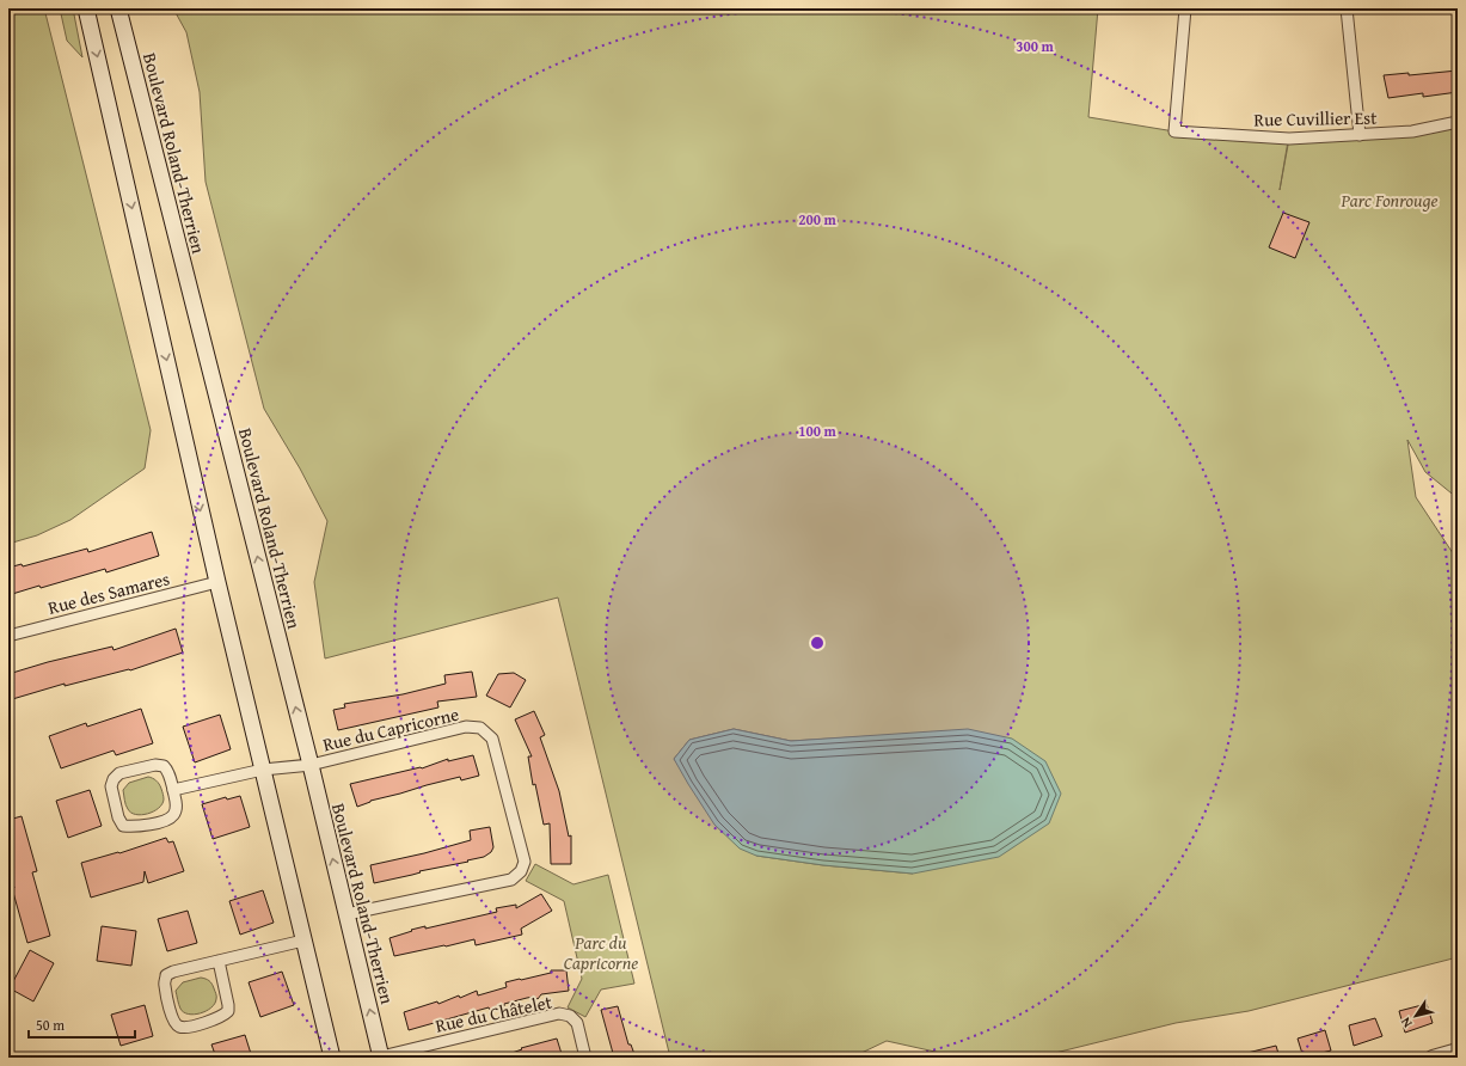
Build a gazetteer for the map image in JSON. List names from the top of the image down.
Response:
{
  "streets": {
    "main road": ["Boulevard Roland-Therrien"],
    "street": [
      "Rue Cuvillier Est",
      "Rue des Samares",
      "Rue du Capricorne",
      "Rue du Châtelet"
    ]
  },
  "crossings": [
    ["Boulevard Roland-Therrien", "Rue du Capricorne"],
    ["Boulevard Roland-Therrien", "Rue du Châtelet"]
  ],
  "parks": ["Parc Fonrouge", "Parc du Capricorne"],
  "scale_bar": "50 m",
  "north": "bottom left",
  "rings": ["300 m", "200 m", "100 m"]
}
